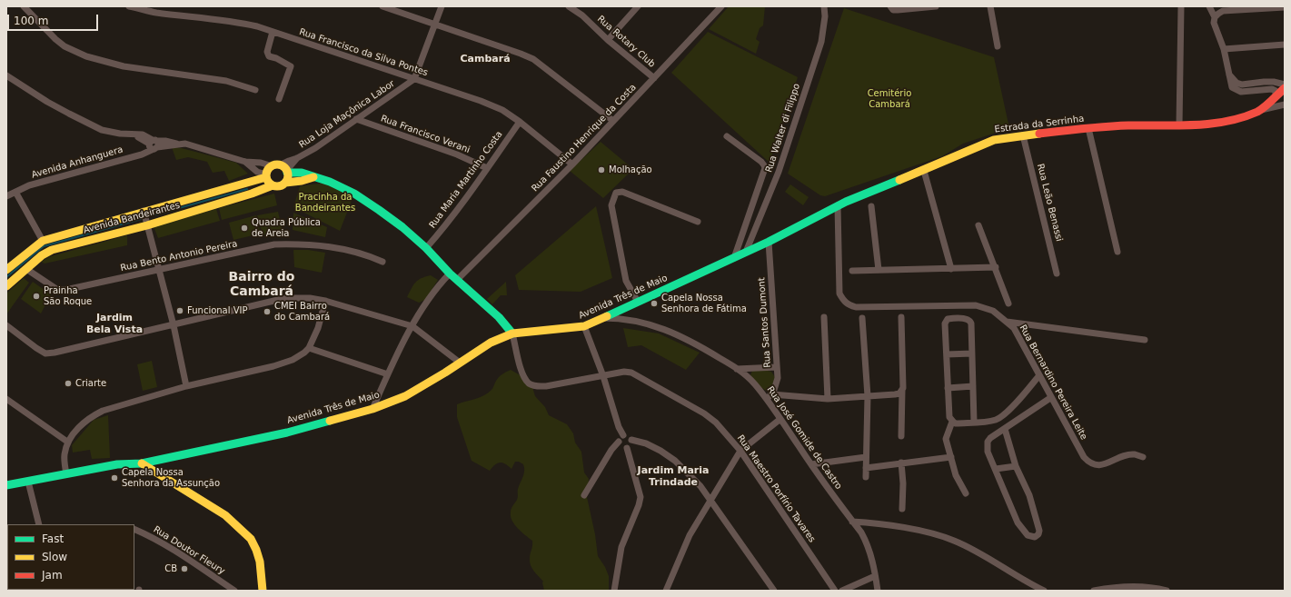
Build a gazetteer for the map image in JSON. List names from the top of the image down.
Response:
{
  "streets": {
    "street": [
      "Rua Rotary Club",
      "Rua Francisco da Silva Pontes",
      "Rua Loja Maçônica Labor",
      "Estrada da Serrinha",
      "Rua Walter di Filippo",
      "Rua Francisco Verani",
      "Rua Faustino Henrique da Costa",
      "Avenida Anhanguera",
      "Rua Maria Martinho Costa",
      "Rua Leão Benassi",
      "Avenida Bandeirantes",
      "Rua Bento Antonio Pereira",
      "Avenida Três de Maio",
      "Rua Santos Dumont",
      "Rua Bernardino Pereira Leite",
      "Rua José Gomide de Castro",
      "Rua Maestro Porfírio Tavares",
      "Rua Doutor Fleury"
    ]
  },
  "crossings": [
    ["Rua Rotary Club", "Rua Faustino Henrique da Costa"],
    ["Rua Francisco da Silva Pontes", "Rua Loja Maçônica Labor"],
    ["Rua Francisco da Silva Pontes", "Rua Faustino Henrique da Costa"],
    ["Rua Francisco da Silva Pontes", "Rua Maria Martinho Costa"],
    ["Rua Loja Maçônica Labor", "Rua Francisco Verani"],
    ["Rua Loja Maçônica Labor", "Avenida Bandeirantes"],
    ["Estrada da Serrinha", "Rua Walter di Filippo"],
    ["Estrada da Serrinha", "Rua Leão Benassi"],
    ["Estrada da Serrinha", "Avenida Três de Maio"],
    ["Estrada da Serrinha", "Rua Santos Dumont"],
    ["Estrada da Serrinha", "Rua Bernardino Pereira Leite"],
    ["Rua Walter di Filippo", "Avenida Três de Maio"],
    ["Rua Francisco Verani", "Rua Maria Martinho Costa"],
    ["Avenida Bandeirantes", "Rua Bento Antonio Pereira"],
    ["Avenida Três de Maio", "Rua José Gomide de Castro"],
    ["Avenida Três de Maio", "Rua Maestro Porfírio Tavares"]
  ],
  "districts": [
    "Cambará",
    "Bairro do Cambará",
    "Jardim Bela Vista",
    "Jardim Maria Trindade"
  ],
  "parks": ["Cemitério Cambará", "Pracinha da Bandeirantes"],
  "places": [
    "Molhação",
    "Quadra Pública de Areia",
    "Prainha São Roque",
    "Capela Nossa Senhora de Fátima",
    "Funcional VIP",
    "CMEI Bairro do Cambará",
    "Criarte",
    "Capela Nossa Senhora da Assunção",
    "CB"
  ],
  "legend": ["Fast", "Slow", "Jam"],
  "scale_bar": "100 m"
}
